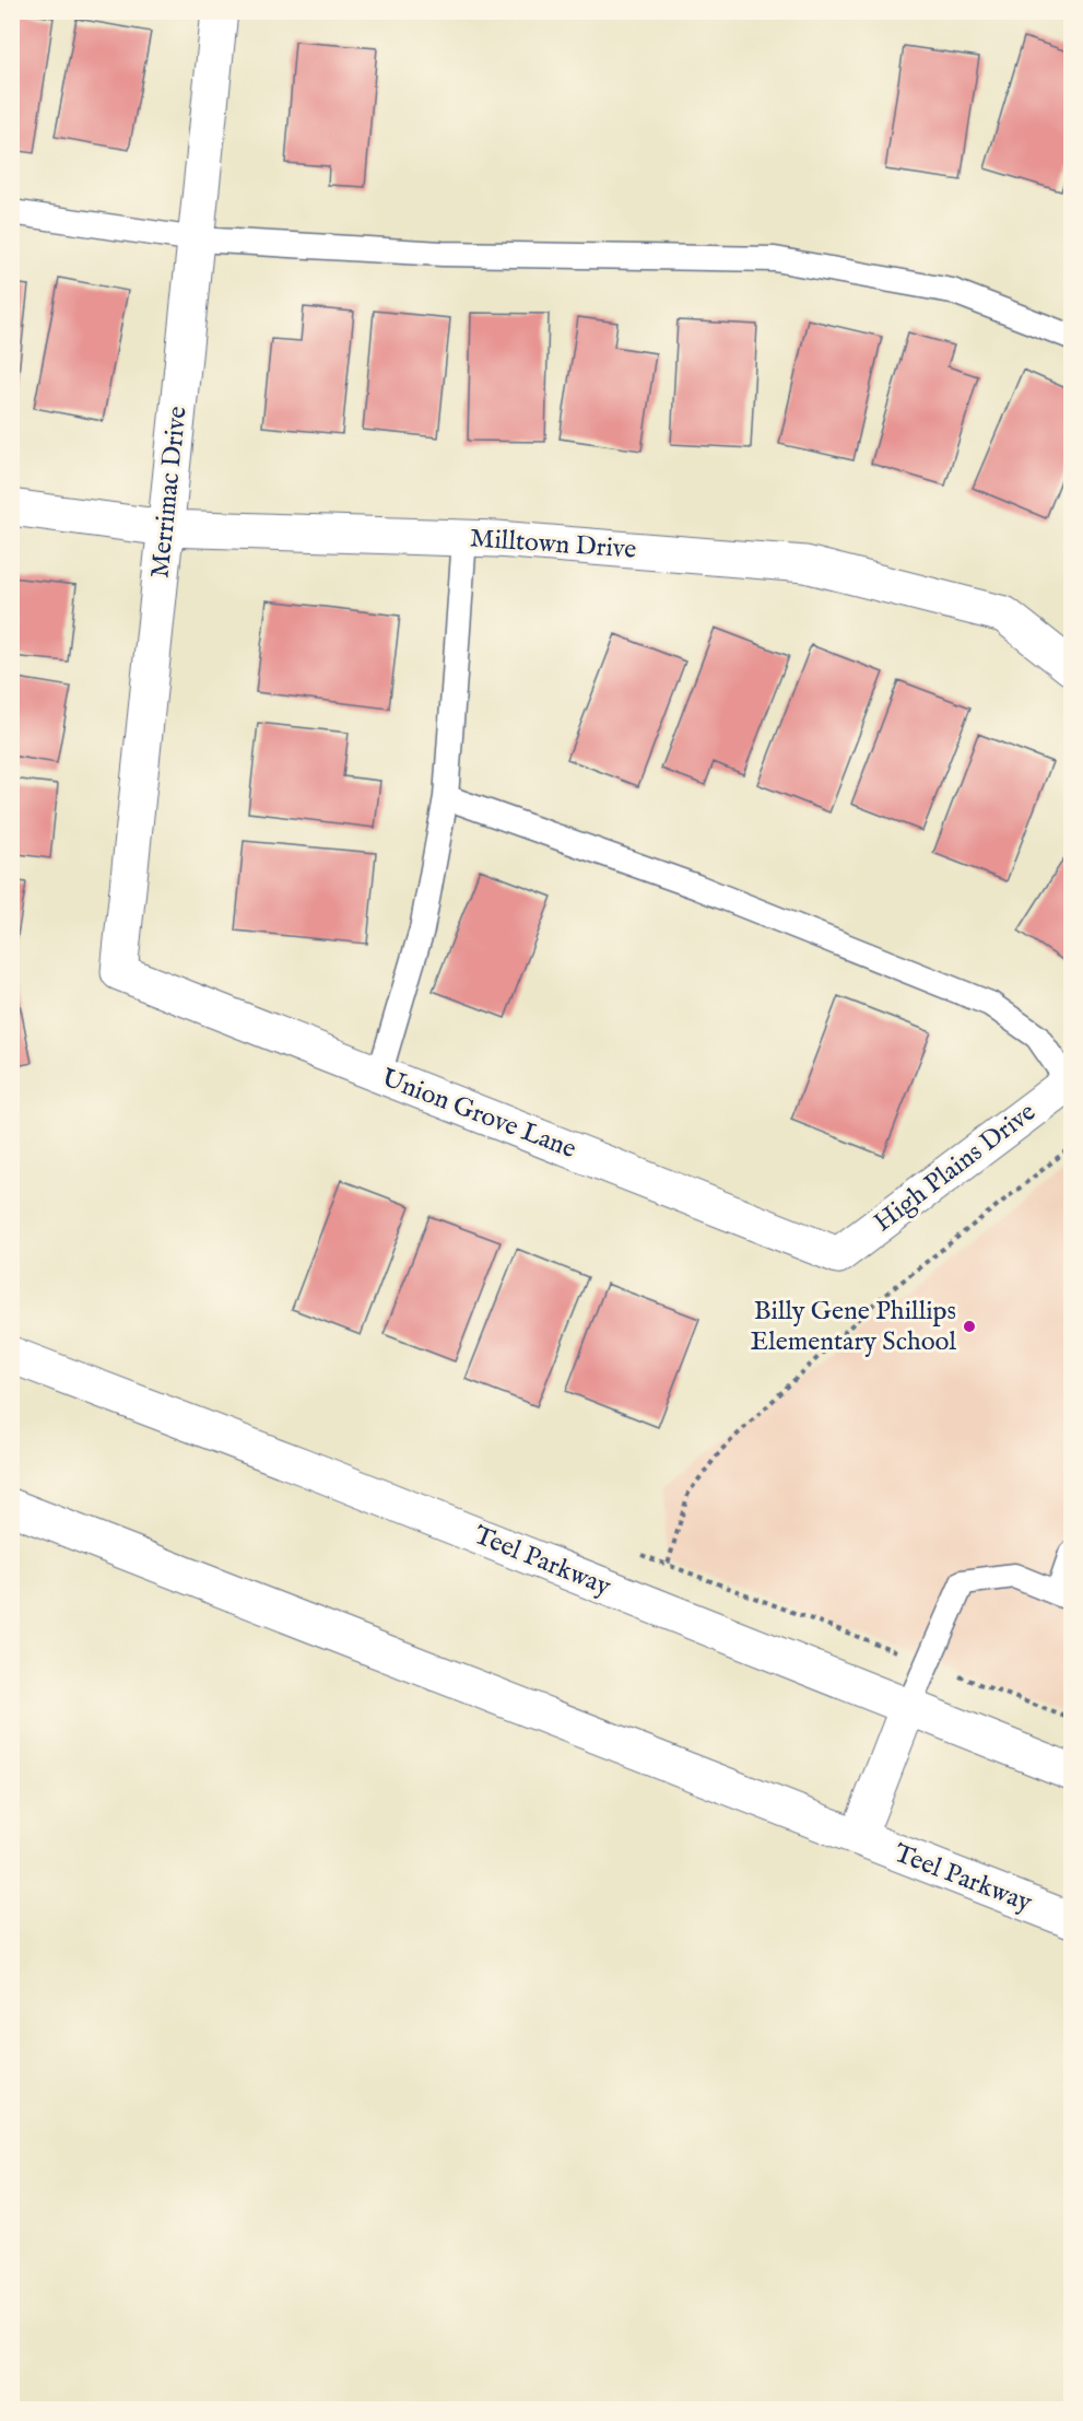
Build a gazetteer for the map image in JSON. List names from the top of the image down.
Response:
{
  "streets": {
    "street": [
      "Merrimac Drive",
      "Milltown Drive",
      "Union Grove Lane",
      "High Plains Drive",
      "Teel Parkway"
    ]
  },
  "crossings": [
    ["Merrimac Drive", "Milltown Drive"],
    ["Merrimac Drive", "Union Grove Lane"],
    ["Union Grove Lane", "High Plains Drive"]
  ],
  "places": ["Billy Gene Phillips Elementary School"]
}
